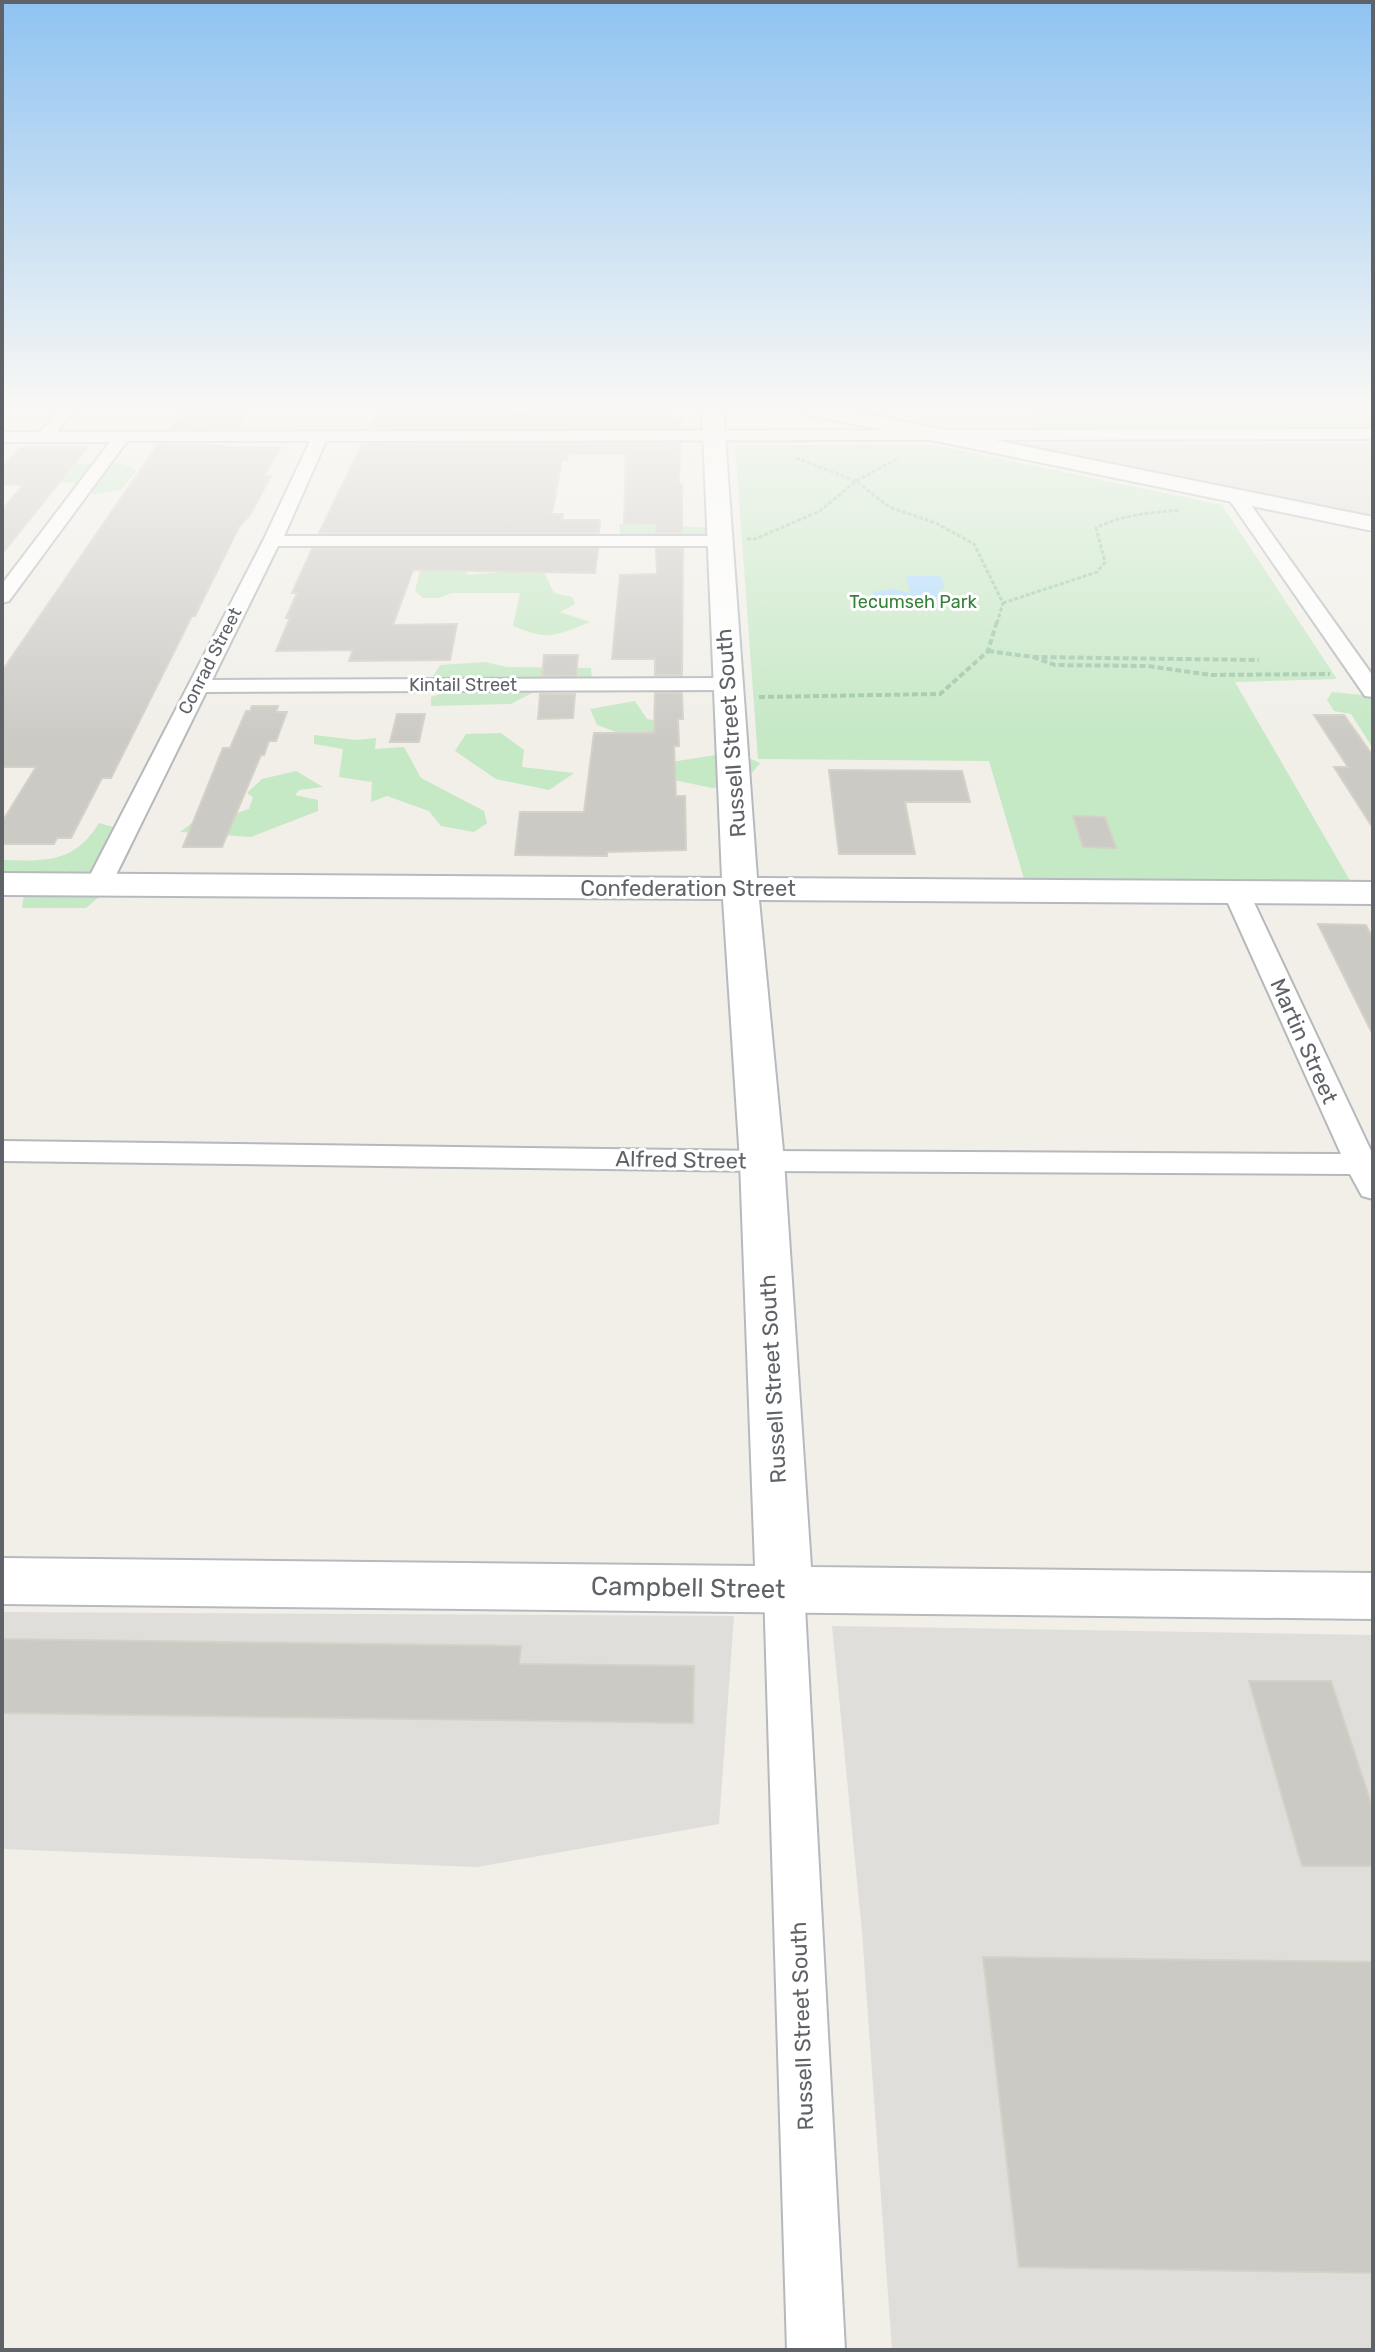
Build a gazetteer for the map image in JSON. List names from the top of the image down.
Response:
{
  "streets": {
    "street": [
      "Conrad Street",
      "Kintail Street",
      "Russell Street South",
      "Confederation Street",
      "Martin Street",
      "Alfred Street",
      "Campbell Street"
    ]
  },
  "crossings": [
    ["Conrad Street", "Kintail Street"],
    ["Conrad Street", "Confederation Street"],
    ["Kintail Street", "Russell Street South"],
    ["Russell Street South", "Confederation Street"],
    ["Russell Street South", "Alfred Street"],
    ["Russell Street South", "Campbell Street"],
    ["Confederation Street", "Martin Street"],
    ["Martin Street", "Alfred Street"]
  ],
  "parks": ["Tecumseh Park"]
}
